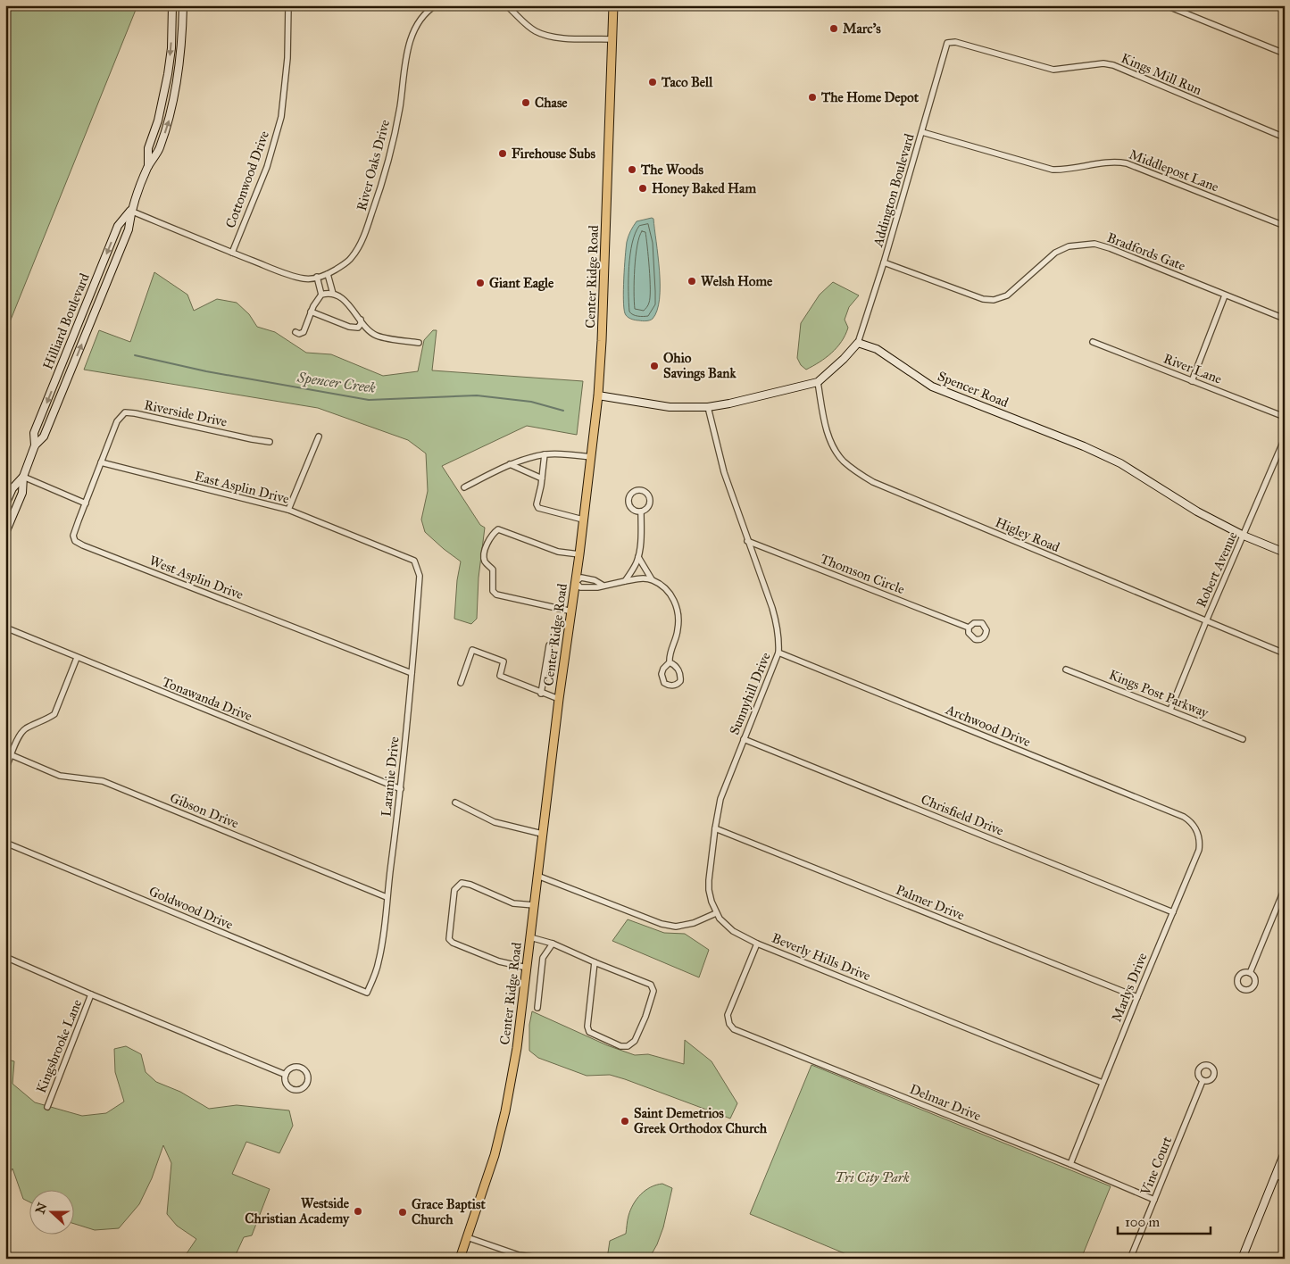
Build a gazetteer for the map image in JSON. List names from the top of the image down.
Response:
{
  "streets": {
    "main road": ["Center Ridge Road", "Hilliard Boulevard", "Spencer Road"],
    "street": [
      "Kings Mill Run",
      "River Oaks Drive",
      "Middlepost Lane",
      "Cottonwood Drive",
      "Addington Boulevard",
      "Bradfords Gate",
      "River Lane",
      "Riverside Drive",
      "East Asplin Drive",
      "Higley Road",
      "Robert Avenue",
      "Thomson Circle",
      "West Asplin Drive",
      "Sunnyhill Drive",
      "Kings Post Parkway",
      "Tonawanda Drive",
      "Archwood Drive",
      "Laramie Drive",
      "Gibson Drive",
      "Chrisfield Drive",
      "Palmer Drive",
      "Goldwood Drive",
      "Beverly Hills Drive",
      "Marlys Drive",
      "Kingsbrooke Lane",
      "Delmar Drive",
      "Vine Court"
    ]
  },
  "crossings": [
    ["Kings Mill Run", "Addington Boulevard"],
    ["River Oaks Drive", "Cottonwood Drive"],
    ["River Oaks Drive", "Hilliard Boulevard"],
    ["Middlepost Lane", "Addington Boulevard"],
    ["Addington Boulevard", "Bradfords Gate"],
    ["Addington Boulevard", "Spencer Road"],
    ["Spencer Road", "Robert Avenue"],
    ["Riverside Drive", "East Asplin Drive"],
    ["East Asplin Drive", "Laramie Drive"],
    ["Higley Road", "Robert Avenue"],
    ["Robert Avenue", "Kings Post Parkway"],
    ["Thomson Circle", "Sunnyhill Drive"],
    ["West Asplin Drive", "Laramie Drive"],
    ["Sunnyhill Drive", "Archwood Drive"],
    ["Sunnyhill Drive", "Chrisfield Drive"],
    ["Sunnyhill Drive", "Palmer Drive"],
    ["Sunnyhill Drive", "Beverly Hills Drive"],
    ["Tonawanda Drive", "Laramie Drive"],
    ["Archwood Drive", "Marlys Drive"],
    ["Laramie Drive", "Gibson Drive"],
    ["Laramie Drive", "Goldwood Drive"],
    ["Chrisfield Drive", "Marlys Drive"],
    ["Palmer Drive", "Marlys Drive"],
    ["Beverly Hills Drive", "Marlys Drive"],
    ["Beverly Hills Drive", "Delmar Drive"],
    ["Marlys Drive", "Delmar Drive"],
    ["Delmar Drive", "Vine Court"]
  ],
  "water": ["Spencer Creek"],
  "parks": ["Tri City Park"],
  "places": [
    "Marc's",
    "Taco Bell",
    "The Home Depot",
    "Chase",
    "Firehouse Subs",
    "The Woods",
    "Honey Baked Ham",
    "Welsh Home",
    "Giant Eagle",
    "Ohio Savings Bank",
    "Saint Demetrios Greek Orthodox Church",
    "Westside Christian Academy",
    "Grace Baptist Church"
  ],
  "scale_bar": "100 m",
  "north": "left"
}
